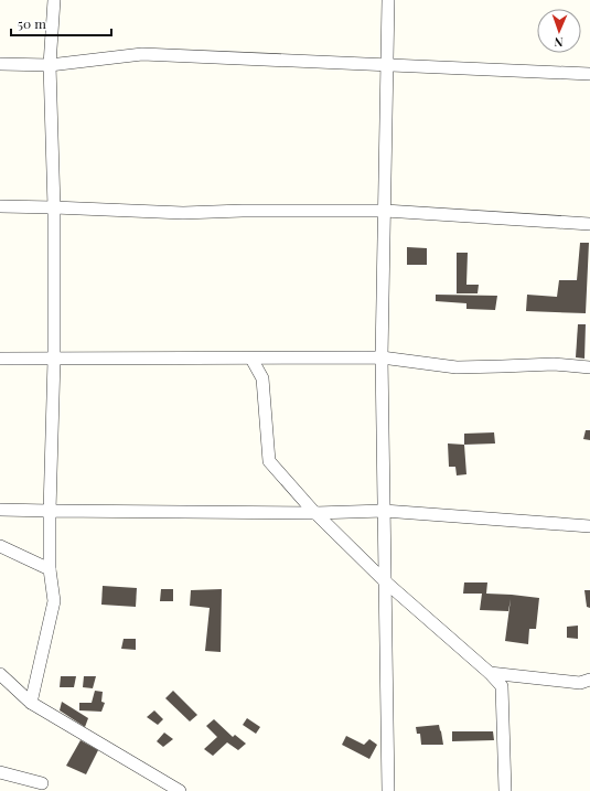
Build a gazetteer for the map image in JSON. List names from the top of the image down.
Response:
{
  "scale_bar": "50 m",
  "north": "bottom"
}
